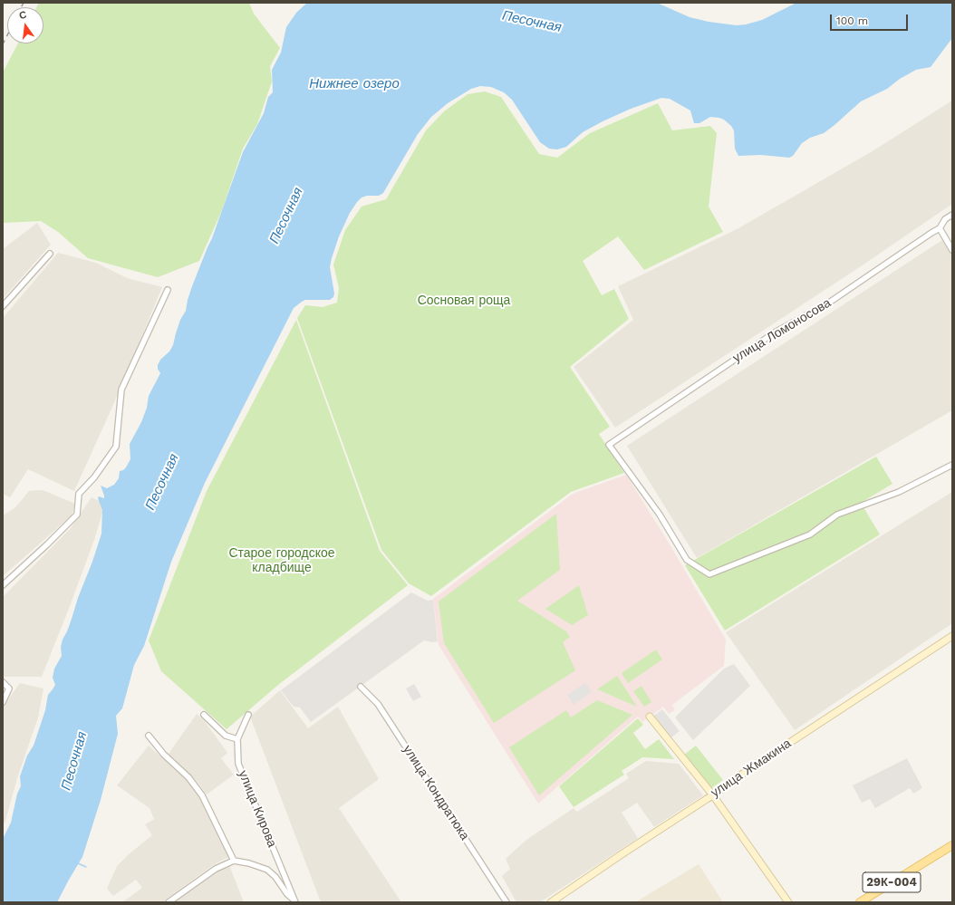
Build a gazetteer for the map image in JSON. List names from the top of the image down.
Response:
{
  "streets": {
    "main road": ["29К-004"],
    "street": [
      "улица Ломоносова",
      "улица Жмакина",
      "улица Кондратюка",
      "улица Кирова"
    ]
  },
  "water": ["Песочная", "Нижнее озеро"],
  "parks": ["Сосновая роща", "Старое городское кладбище"],
  "scale_bar": "100 m",
  "north": "top"
}
